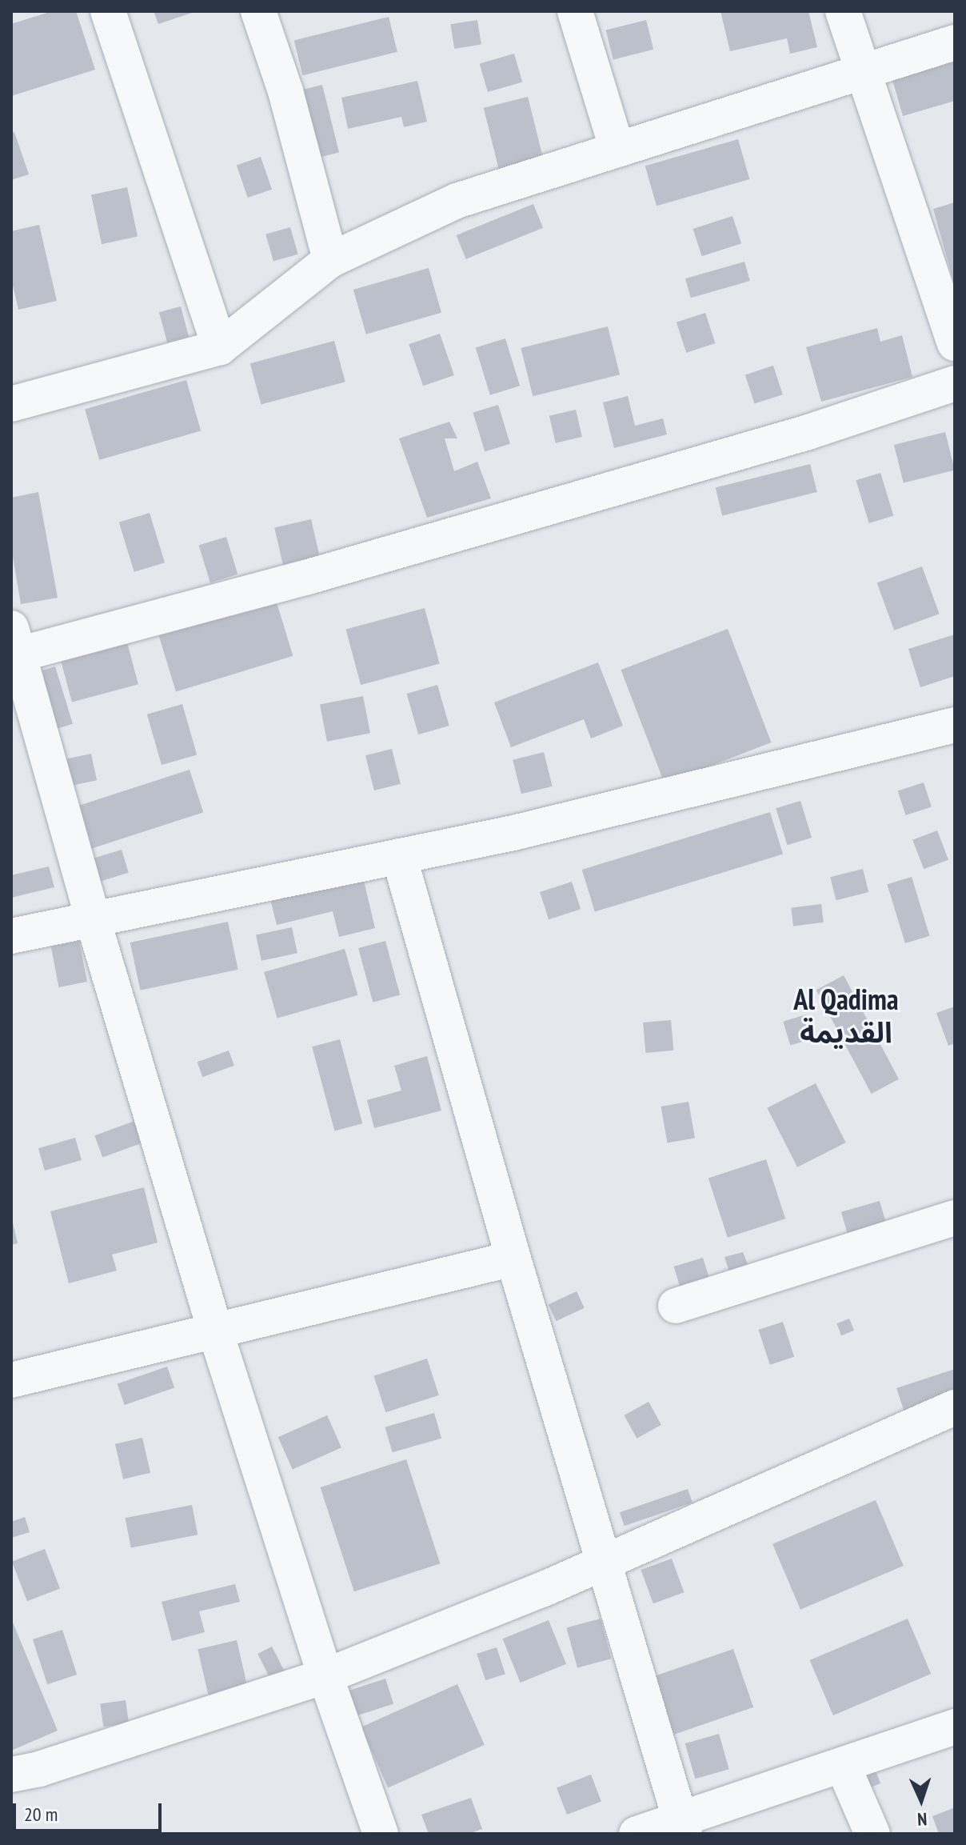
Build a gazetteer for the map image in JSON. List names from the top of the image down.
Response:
{
  "districts": ["Al Qadima القديمة"],
  "scale_bar": "20 m",
  "north": "bottom"
}
